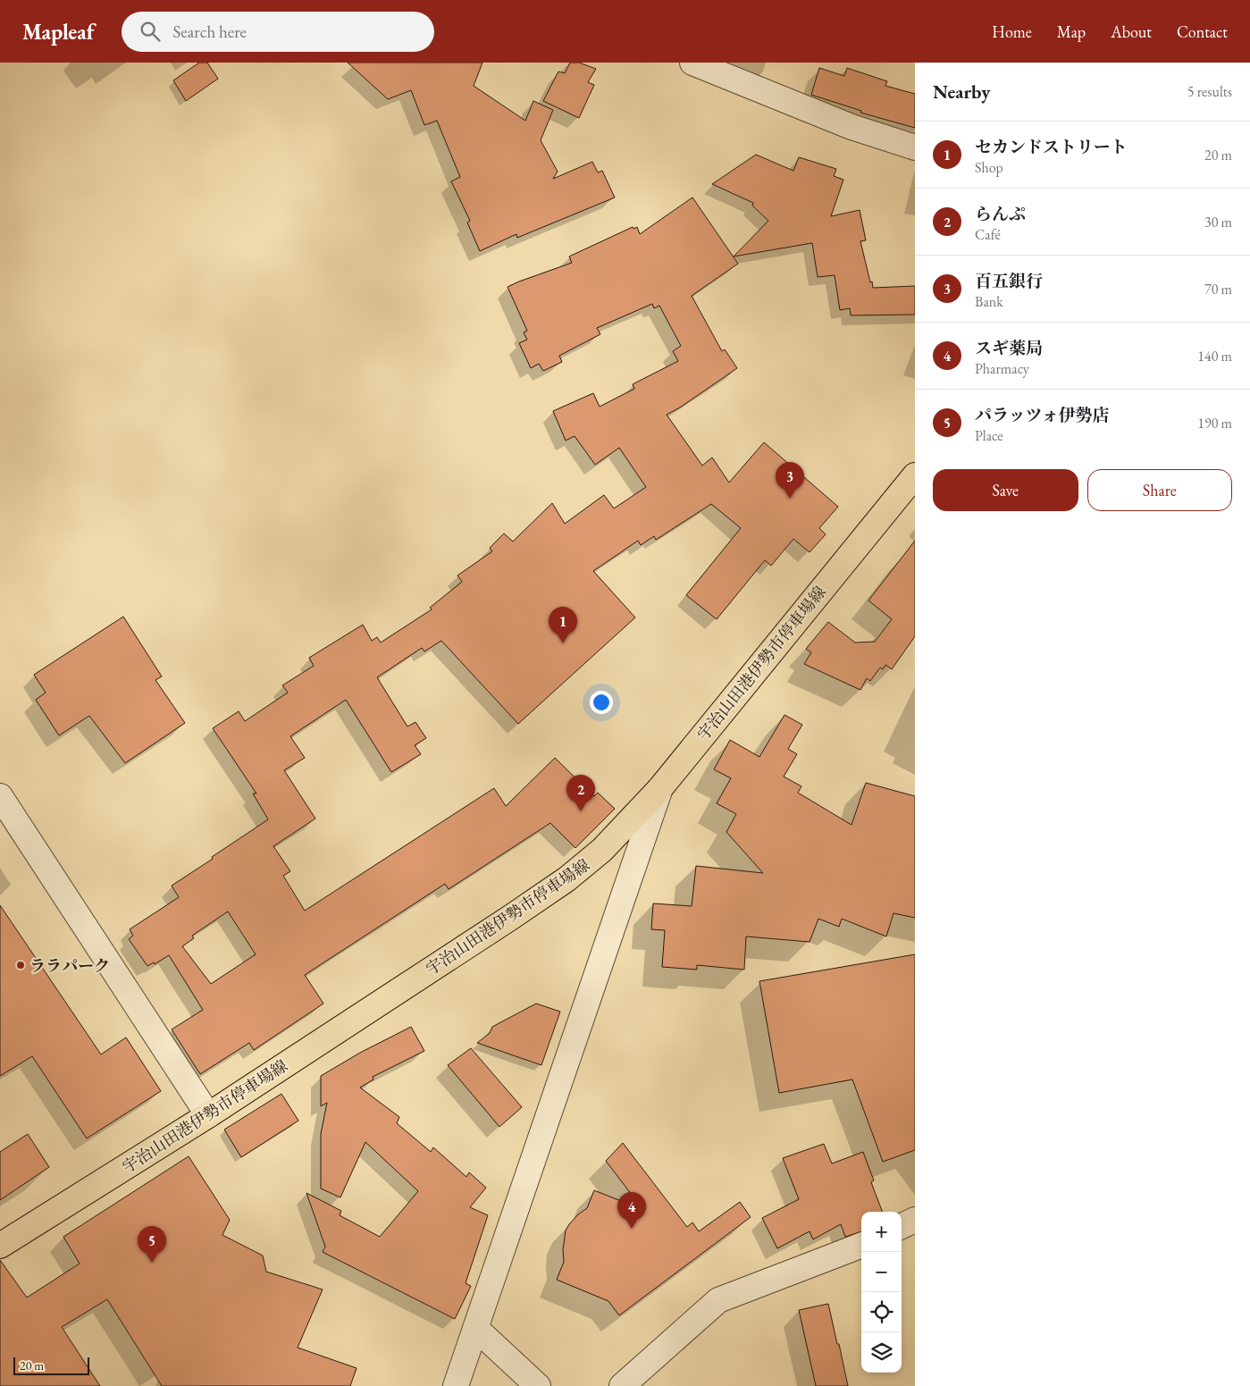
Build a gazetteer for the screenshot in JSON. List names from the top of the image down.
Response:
{
  "streets": {
    "main road": ["宇治山田港伊勢市停車場線"]
  },
  "places": ["ララパーク"],
  "scale_bar": "20 m",
  "page": {
    "header": "Mapleaf",
    "search": "Search here",
    "nav": [
      "Home",
      "Map",
      "About",
      "Contact"
    ],
    "heading": ["Nearby", "5 results"],
    "list": [
      {
        "mark": "1",
        "name": "セカンドストリート",
        "note": "Shop",
        "value": "20 m"
      },
      {
        "mark": "2",
        "name": "らんぷ",
        "note": "Café",
        "value": "30 m"
      },
      {
        "mark": "3",
        "name": "百五銀行",
        "note": "Bank",
        "value": "70 m"
      },
      {
        "mark": "4",
        "name": "スギ薬局",
        "note": "Pharmacy",
        "value": "140 m"
      },
      {
        "mark": "5",
        "name": "パラッツォ伊勢店",
        "note": "Place",
        "value": "190 m"
      }
    ],
    "buttons": ["Save", "Share"],
    "pins": [
      "3",
      "1",
      "2",
      "4",
      "5"
    ],
    "map_buttons": ["+", "−"],
    "scale": "20 m"
  }
}
